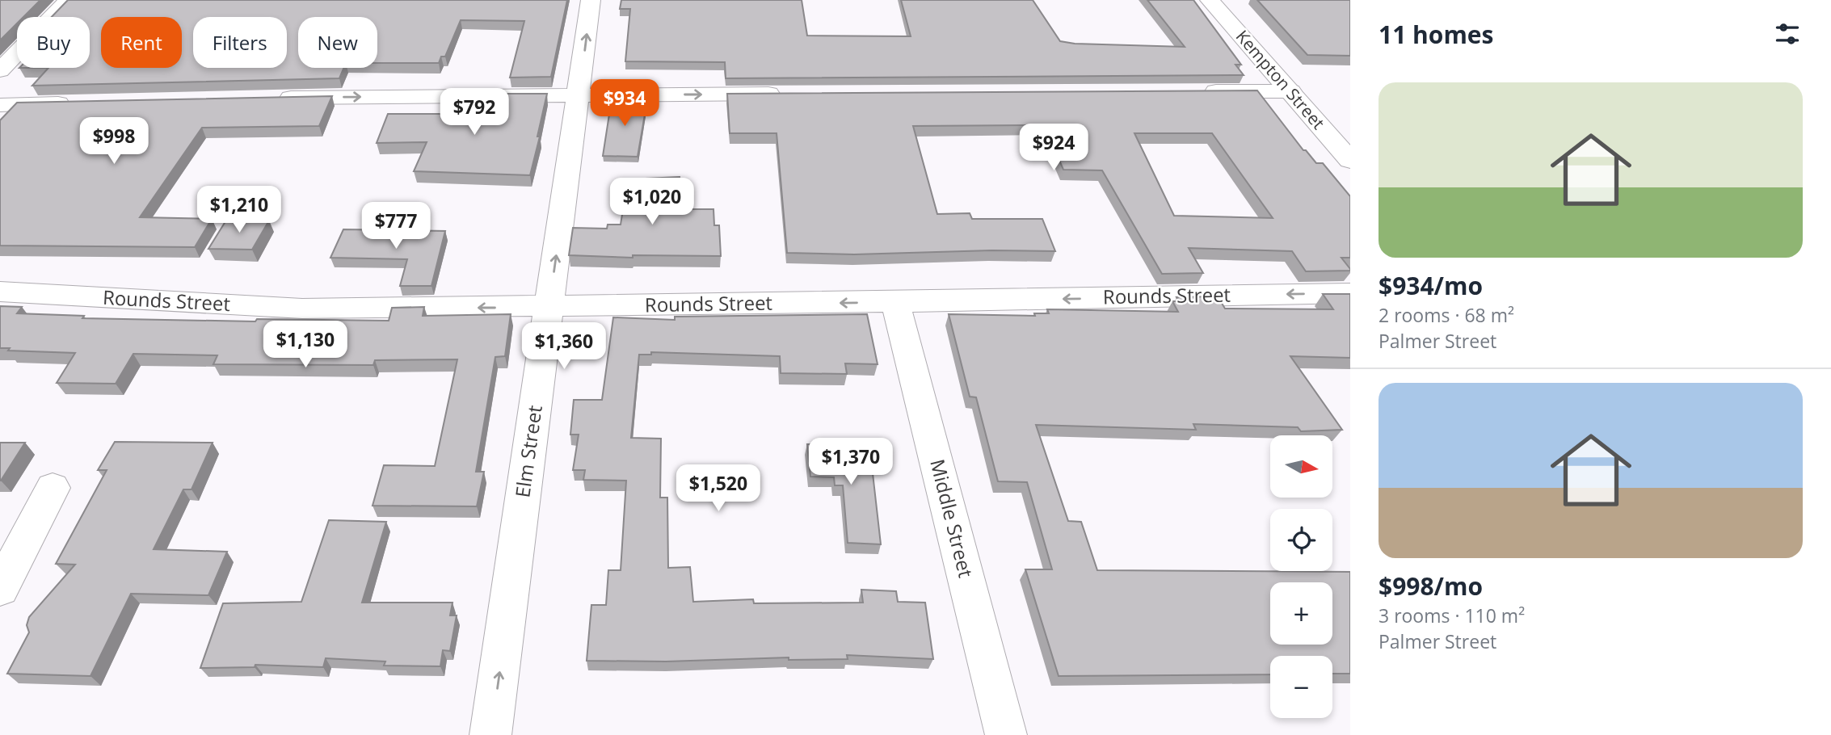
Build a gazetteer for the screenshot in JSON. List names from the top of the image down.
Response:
{
  "streets": {
    "street": [
      "Kempton Street",
      "Rounds Street",
      "Elm Street",
      "Middle Street"
    ]
  },
  "crossings": [
    ["Rounds Street", "Elm Street"],
    ["Rounds Street", "Middle Street"]
  ],
  "one_way": ["Elm Street"],
  "north": "right",
  "page": {
    "heading": "11 homes",
    "chip": [
      "Buy",
      "Rent",
      "Filters",
      "New"
    ],
    "list": [
      {
        "name": "$934/mo",
        "note": "2 rooms · 68 m² · Palmer Street"
      },
      {
        "name": "$998/mo",
        "note": "3 rooms · 110 m² · Palmer Street"
      }
    ],
    "price": [
      "$934",
      "$792",
      "$998",
      "$924",
      "$1,020",
      "$1,210",
      "$777",
      "$1,130",
      "$1,360",
      "$1,370",
      "$1,520"
    ],
    "map_buttons": ["+", "−"]
  }
}
